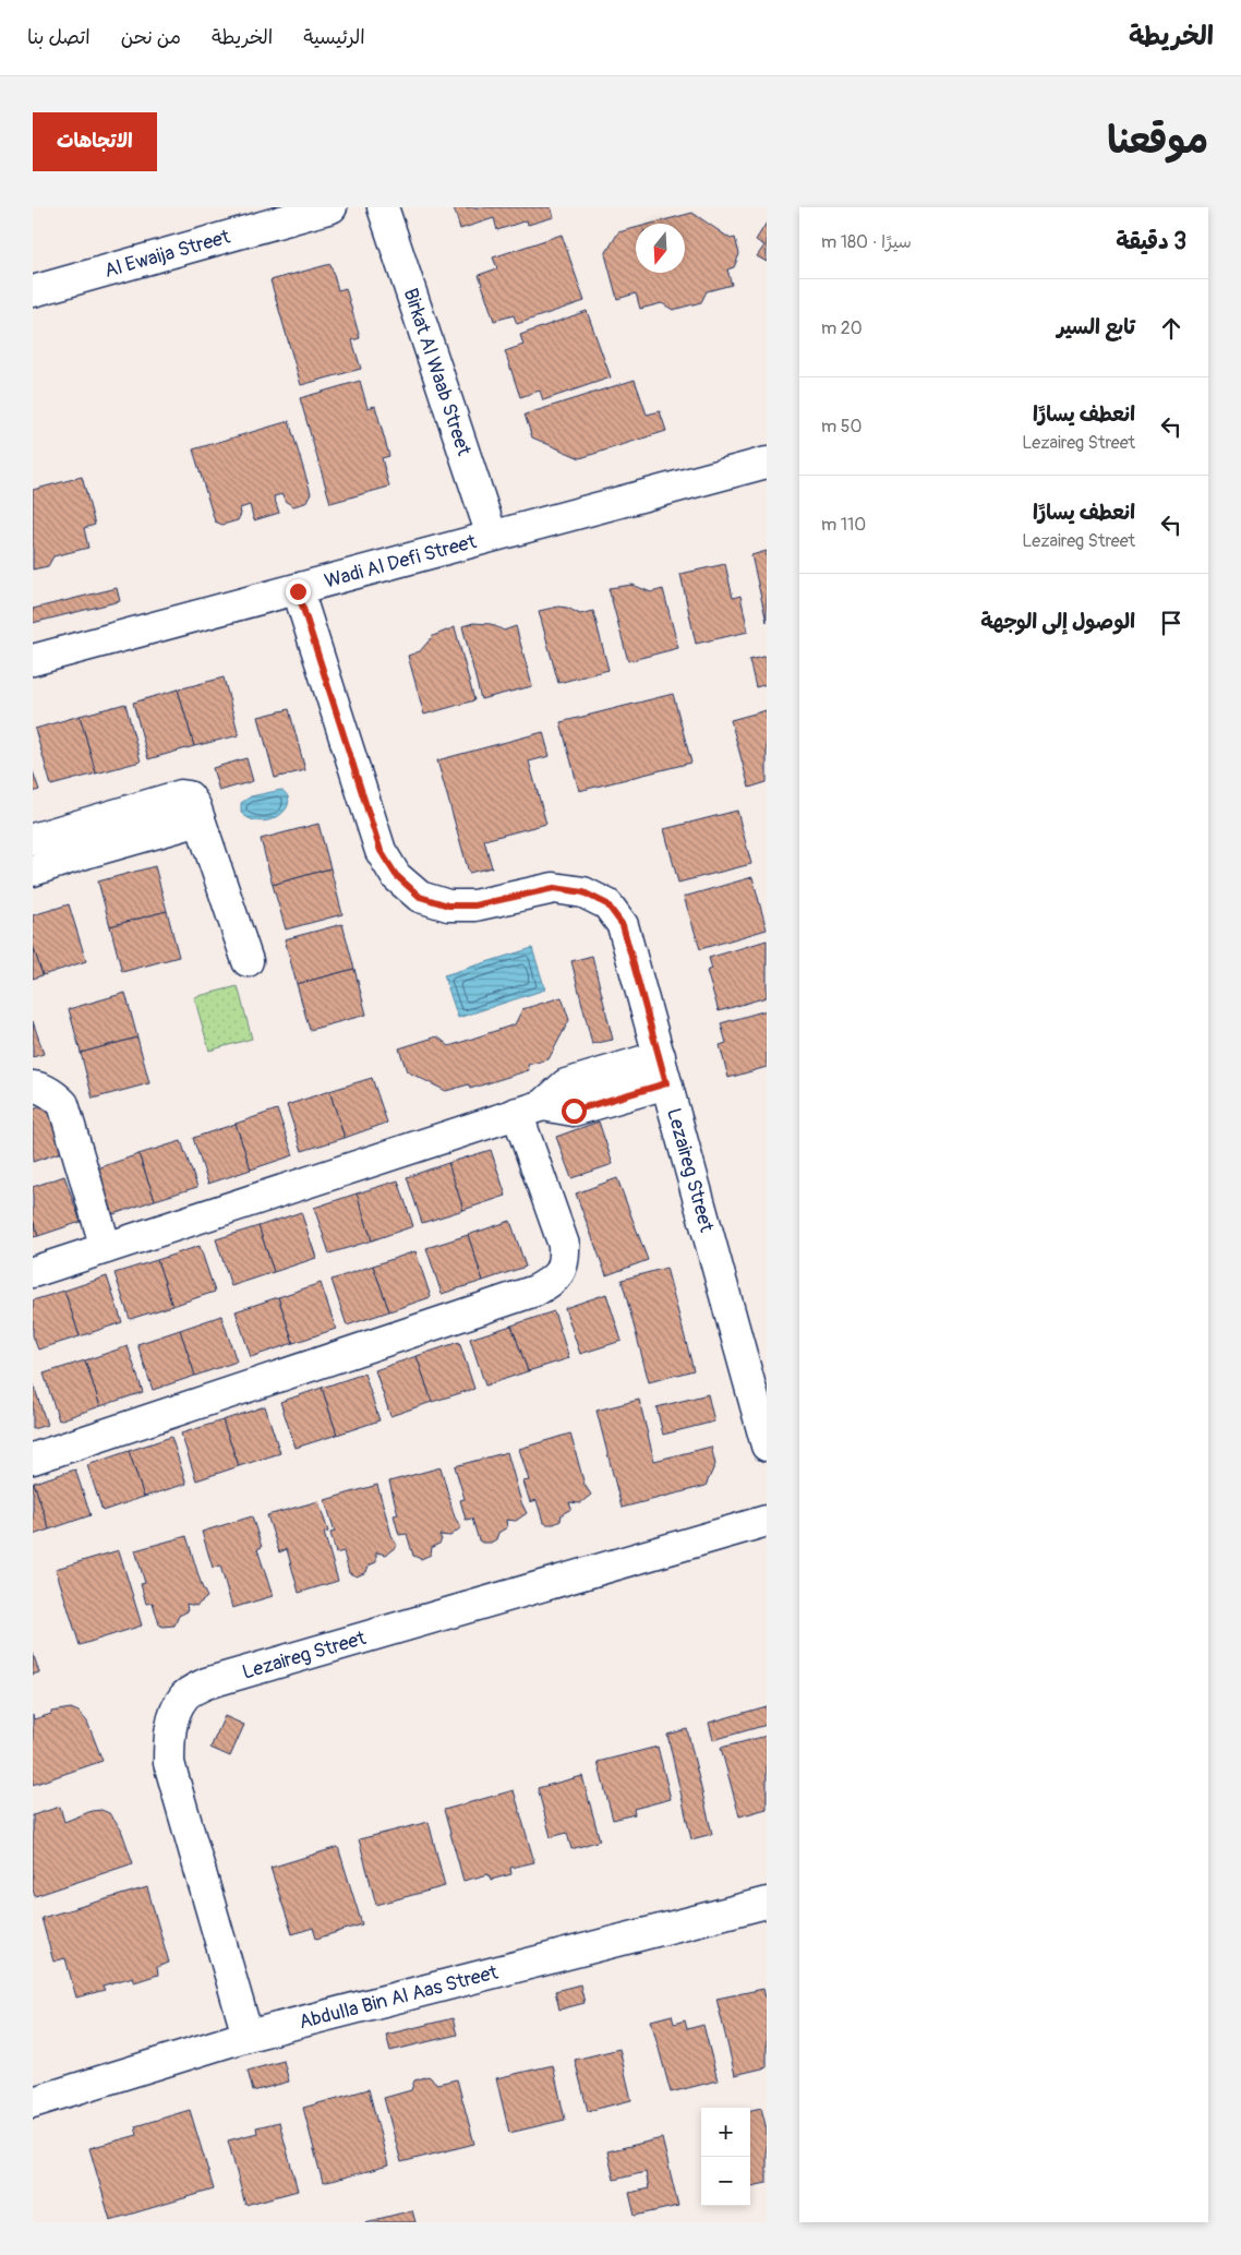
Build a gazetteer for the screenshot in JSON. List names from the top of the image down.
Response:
{
  "streets": {
    "street": [
      "Al Ewaija Street",
      "Birkat Al Waab Street",
      "Wadi Al Defi Street",
      "Lezaireg Street",
      "Abdulla Bin Al Aas Street"
    ]
  },
  "crossings": [
    ["Birkat Al Waab Street", "Wadi Al Defi Street"],
    ["Wadi Al Defi Street", "Lezaireg Street"],
    ["Lezaireg Street", "Abdulla Bin Al Aas Street"]
  ],
  "north": "bottom",
  "page": {
    "header": "الخريطة",
    "nav": [
      "الرئيسية",
      "الخريطة",
      "من نحن",
      "اتصل بنا"
    ],
    "title": "موقعنا",
    "buttons": "الاتجاهات",
    "heading": ["3 دقيقة", "سيرًا · 180 m"],
    "list": [
      ["تابع السير", "20 m"],
      ["انعطف يسارًا", "Lezaireg Street", "50 m"],
      ["انعطف يسارًا", "Lezaireg Street", "110 m"],
      "الوصول إلى الوجهة"
    ],
    "map_buttons": ["+", "−"]
  }
}
